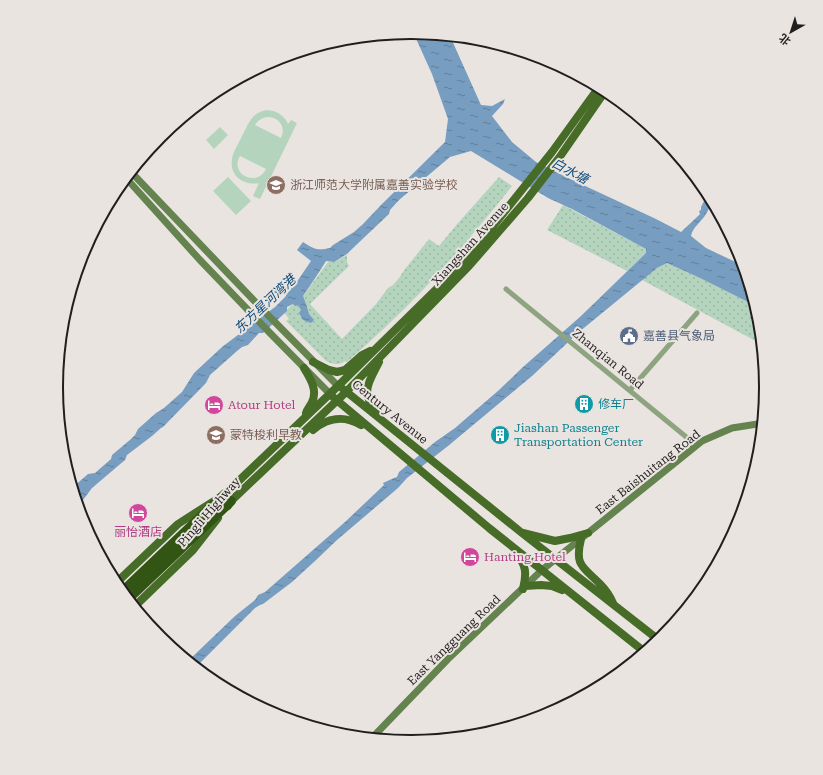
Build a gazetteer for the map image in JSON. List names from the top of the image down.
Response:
{
  "streets": {
    "main road": [
      "Xiangshan Avenue",
      "Century Avenue",
      "East Baishuitang Road",
      "Pingli Highway",
      "East Yangguang Road"
    ],
    "street": ["Zhanqian Road"]
  },
  "crossings": [
    ["Xiangshan Avenue", "Century Avenue"],
    ["Xiangshan Avenue", "Pingli Highway"],
    ["Zhanqian Road", "East Baishuitang Road"],
    ["Century Avenue", "East Baishuitang Road"],
    ["Century Avenue", "Pingli Highway"],
    ["Century Avenue", "East Yangguang Road"],
    ["East Baishuitang Road", "East Yangguang Road"]
  ],
  "water": ["白水塘", "东方星河湾港"],
  "places": {
    "school or university": ["浙江师范大学附属嘉善实验学校", "蒙特梭利早教"],
    "public building": ["嘉善县气象局"],
    "building": ["修车厂", "Jiashan Passenger Transportation Center"],
    "hotel": ["Atour Hotel", "丽怡酒店", "Hanting Hotel"]
  },
  "north": "bottom left"
}
